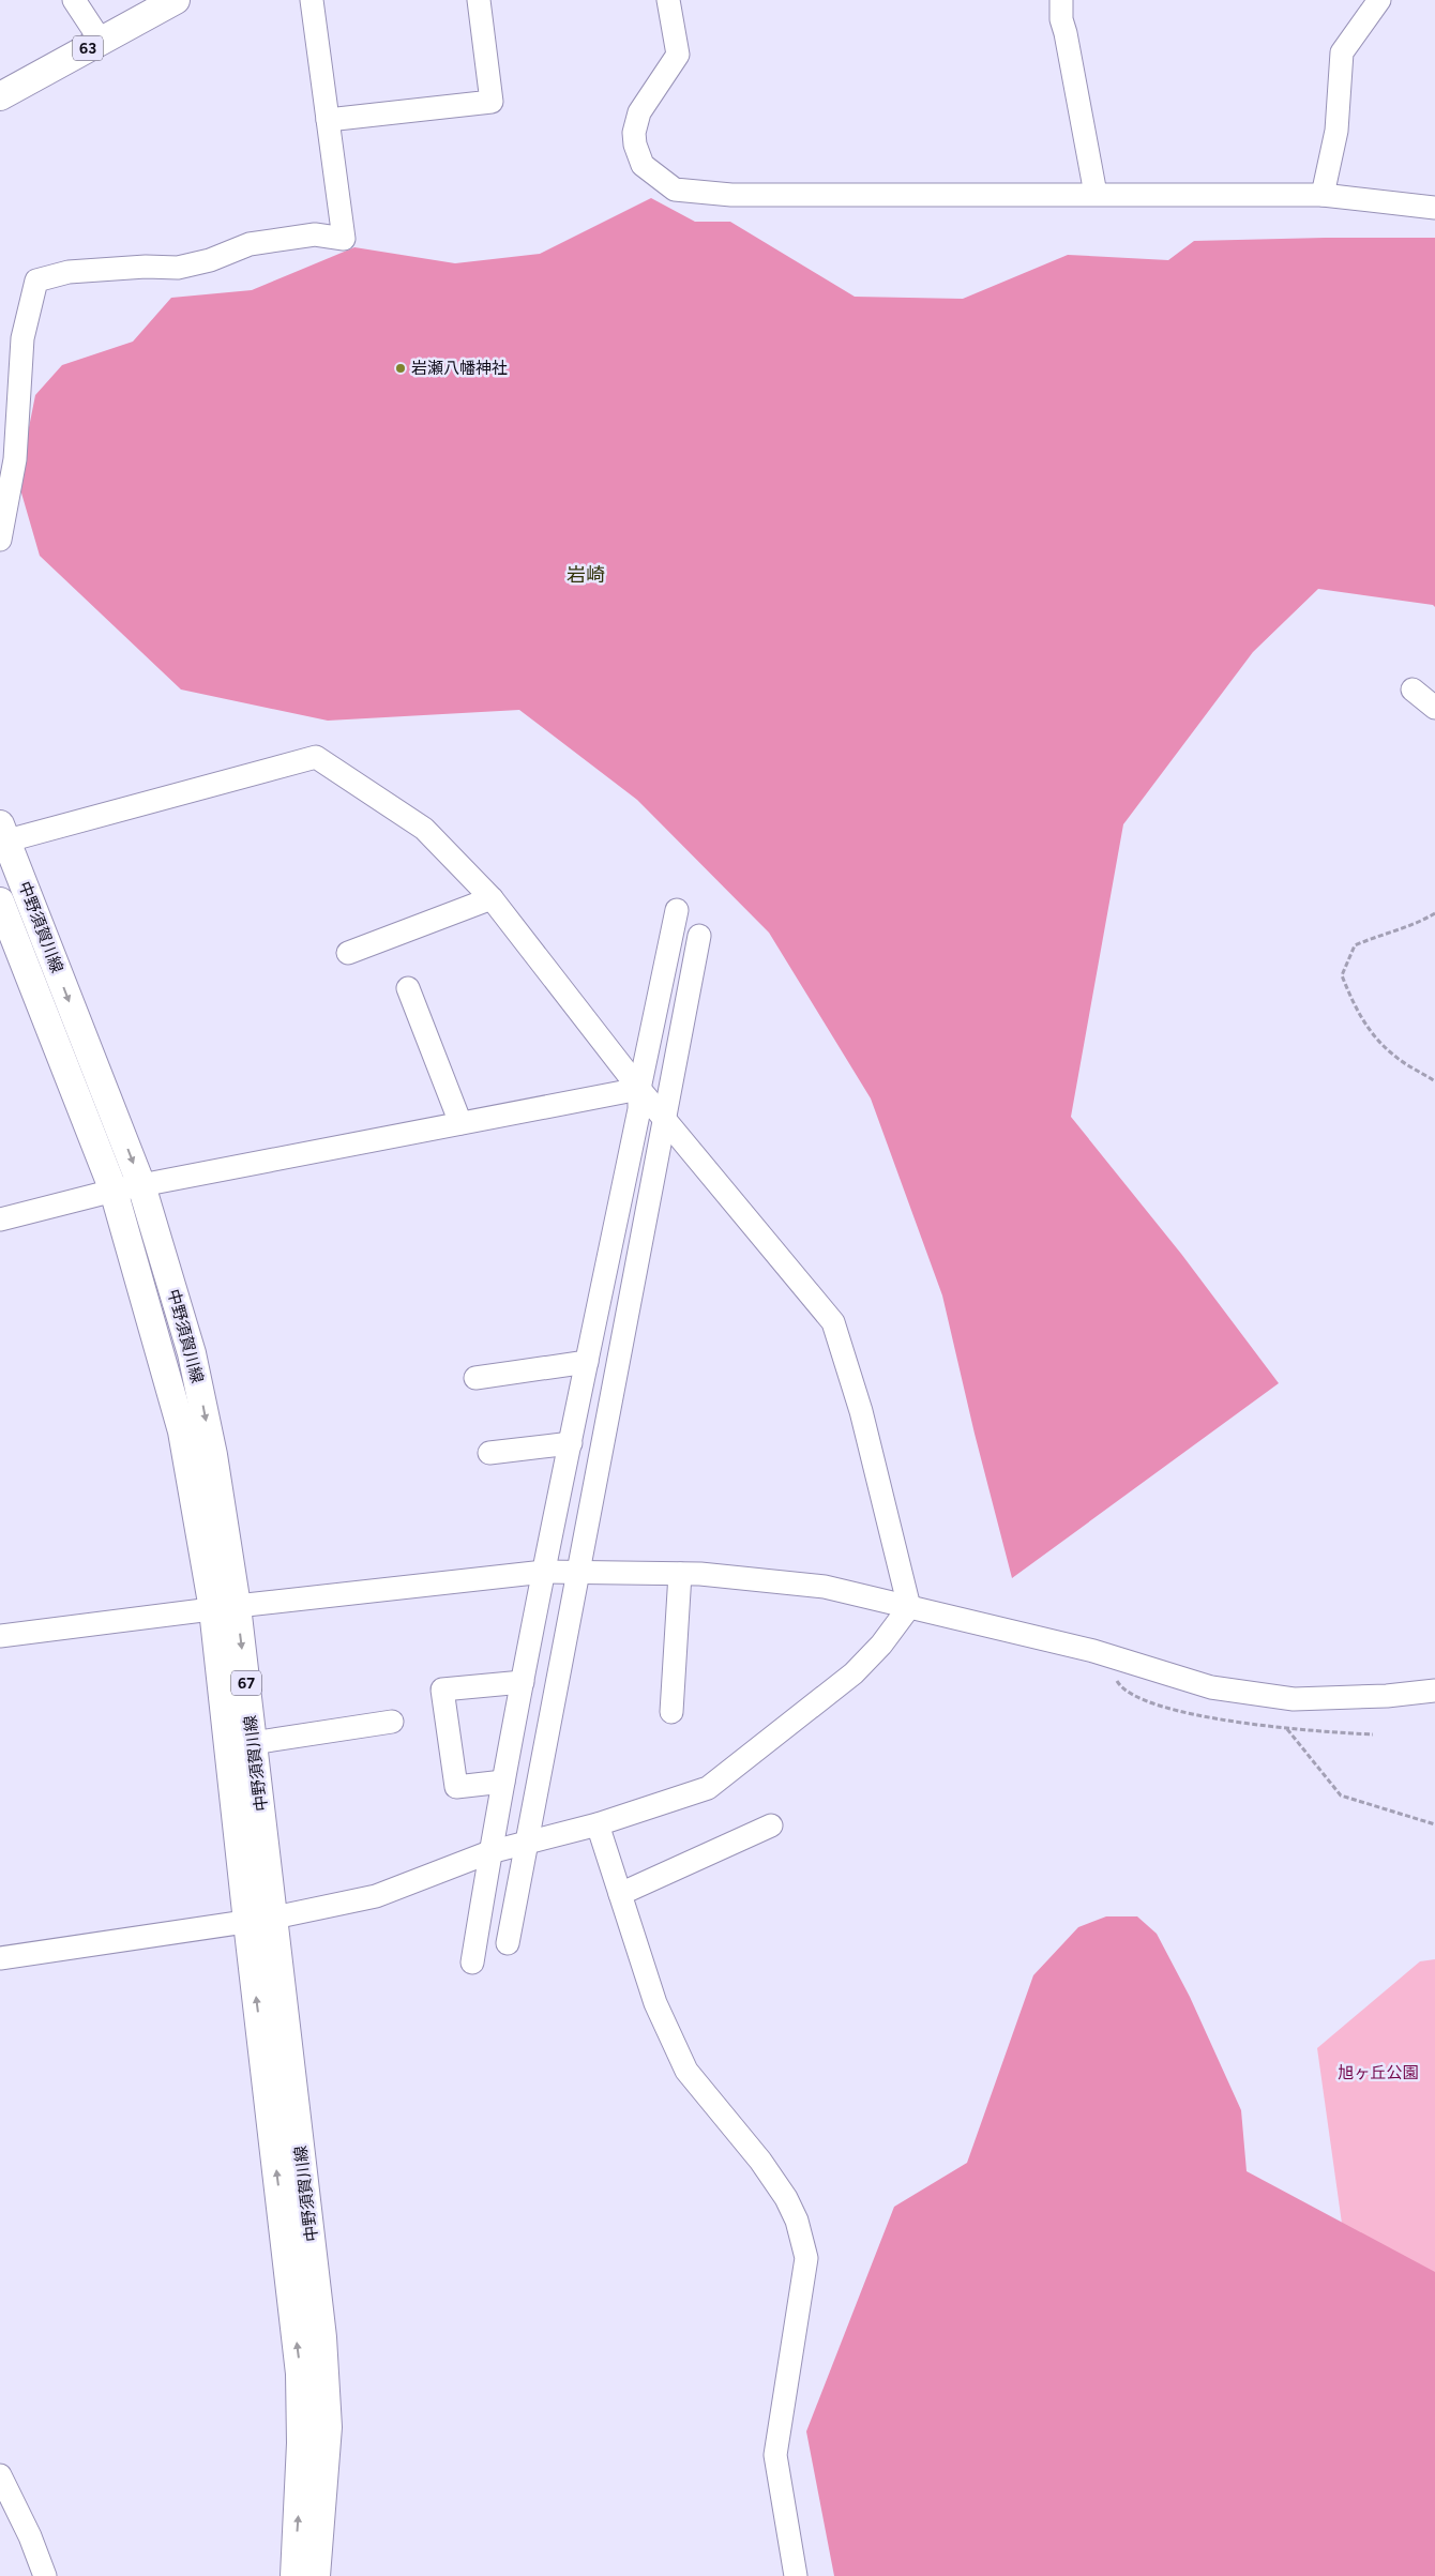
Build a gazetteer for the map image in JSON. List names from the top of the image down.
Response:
{
  "streets": {
    "main road": ["63", "中野須賀川線", "67"]
  },
  "districts": ["岩崎"],
  "parks": ["旭ヶ丘公園"],
  "places": ["岩瀬八幡神社"]
}
